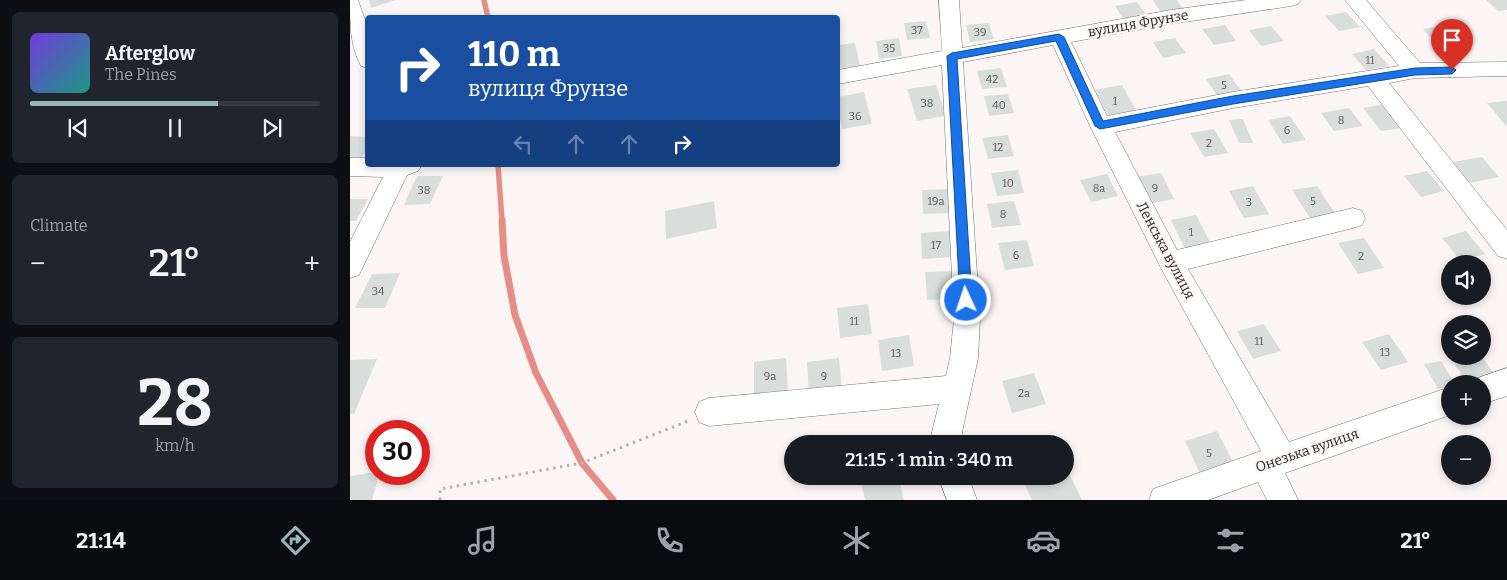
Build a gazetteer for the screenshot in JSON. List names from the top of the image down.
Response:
{
  "streets": {
    "street": ["вулиця Фрунзе", "Ленська вулиця", "Онезька вулиця"]
  },
  "crossings": [
    ["вулиця Фрунзе", "Ленська вулиця"],
    ["Ленська вулиця", "Онезька вулиця"]
  ],
  "house_numbers": [
    "37",
    "39",
    "35",
    "11",
    "42",
    "5",
    "1",
    "38",
    "40",
    "36",
    "8",
    "6",
    "2",
    "12",
    "10",
    "8а",
    "9",
    "38",
    "19а",
    "5",
    "3",
    "8",
    "1",
    "17",
    "6",
    "2",
    "34",
    "11",
    "11",
    "13",
    "13",
    "9а",
    "9",
    "2а",
    "5"
  ],
  "page": {
    "turn": ["110 m", "вулиця Фрунзе"],
    "song": ["Afterglow", "The Pines"],
    "tile": [
      "Climate",
      ["28", "km/h"]
    ],
    "heat": ["−", "21°", "+"],
    "map_buttons": ["+", "−"],
    "limit": "30",
    "trip": "21:15 · 1 min · 340 m",
    "tabs": ["21:14", "21°"]
  }
}
